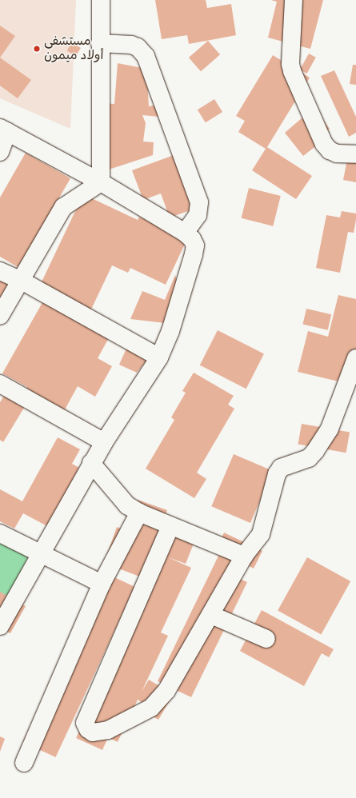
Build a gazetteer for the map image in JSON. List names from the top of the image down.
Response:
{
  "places": ["مستشفى أولاد ميمون"]
}
